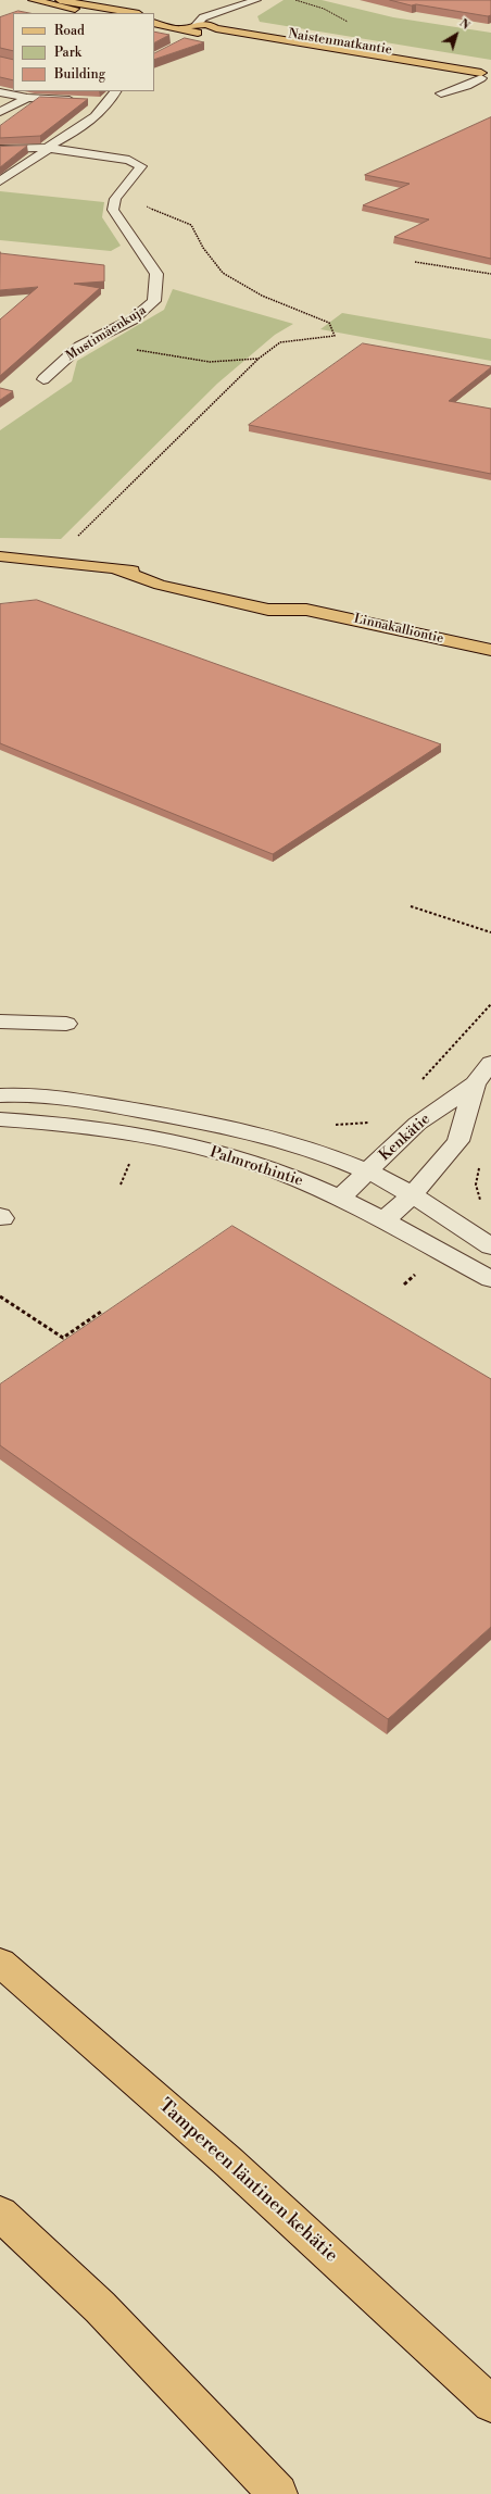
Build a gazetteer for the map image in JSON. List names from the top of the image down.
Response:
{
  "streets": {
    "main road": ["Naistenmatkantie", "Linnakalliontie", "Tampereen läntinen kehätie"],
    "street": ["Mustimäenkuja", "Kenkätie", "Palmrothintie"]
  },
  "crossings": [
    ["Kenkätie", "Palmrothintie"]
  ],
  "legend": ["Road", "Park", "Building"],
  "north": "top right"
}
